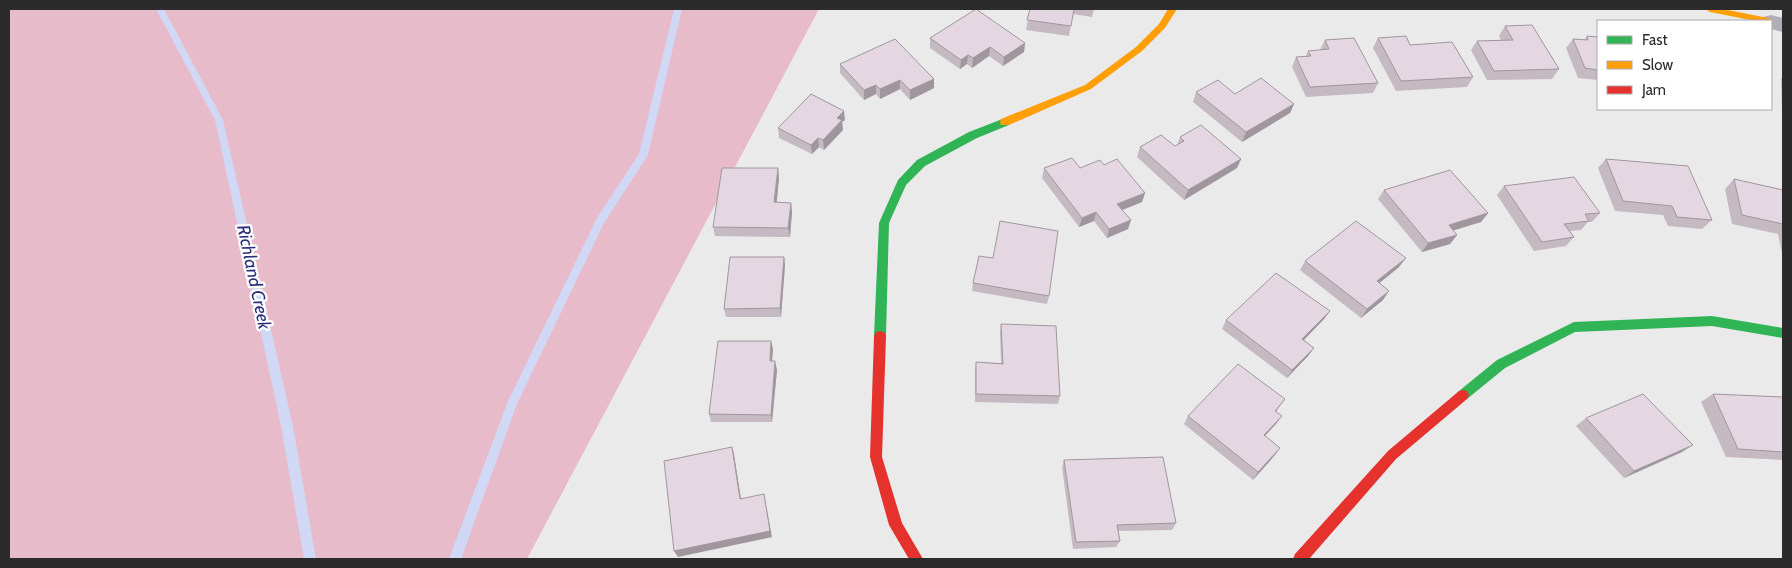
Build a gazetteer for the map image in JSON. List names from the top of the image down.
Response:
{
  "water": ["Richland Creek"],
  "legend": ["Fast", "Slow", "Jam"]
}
